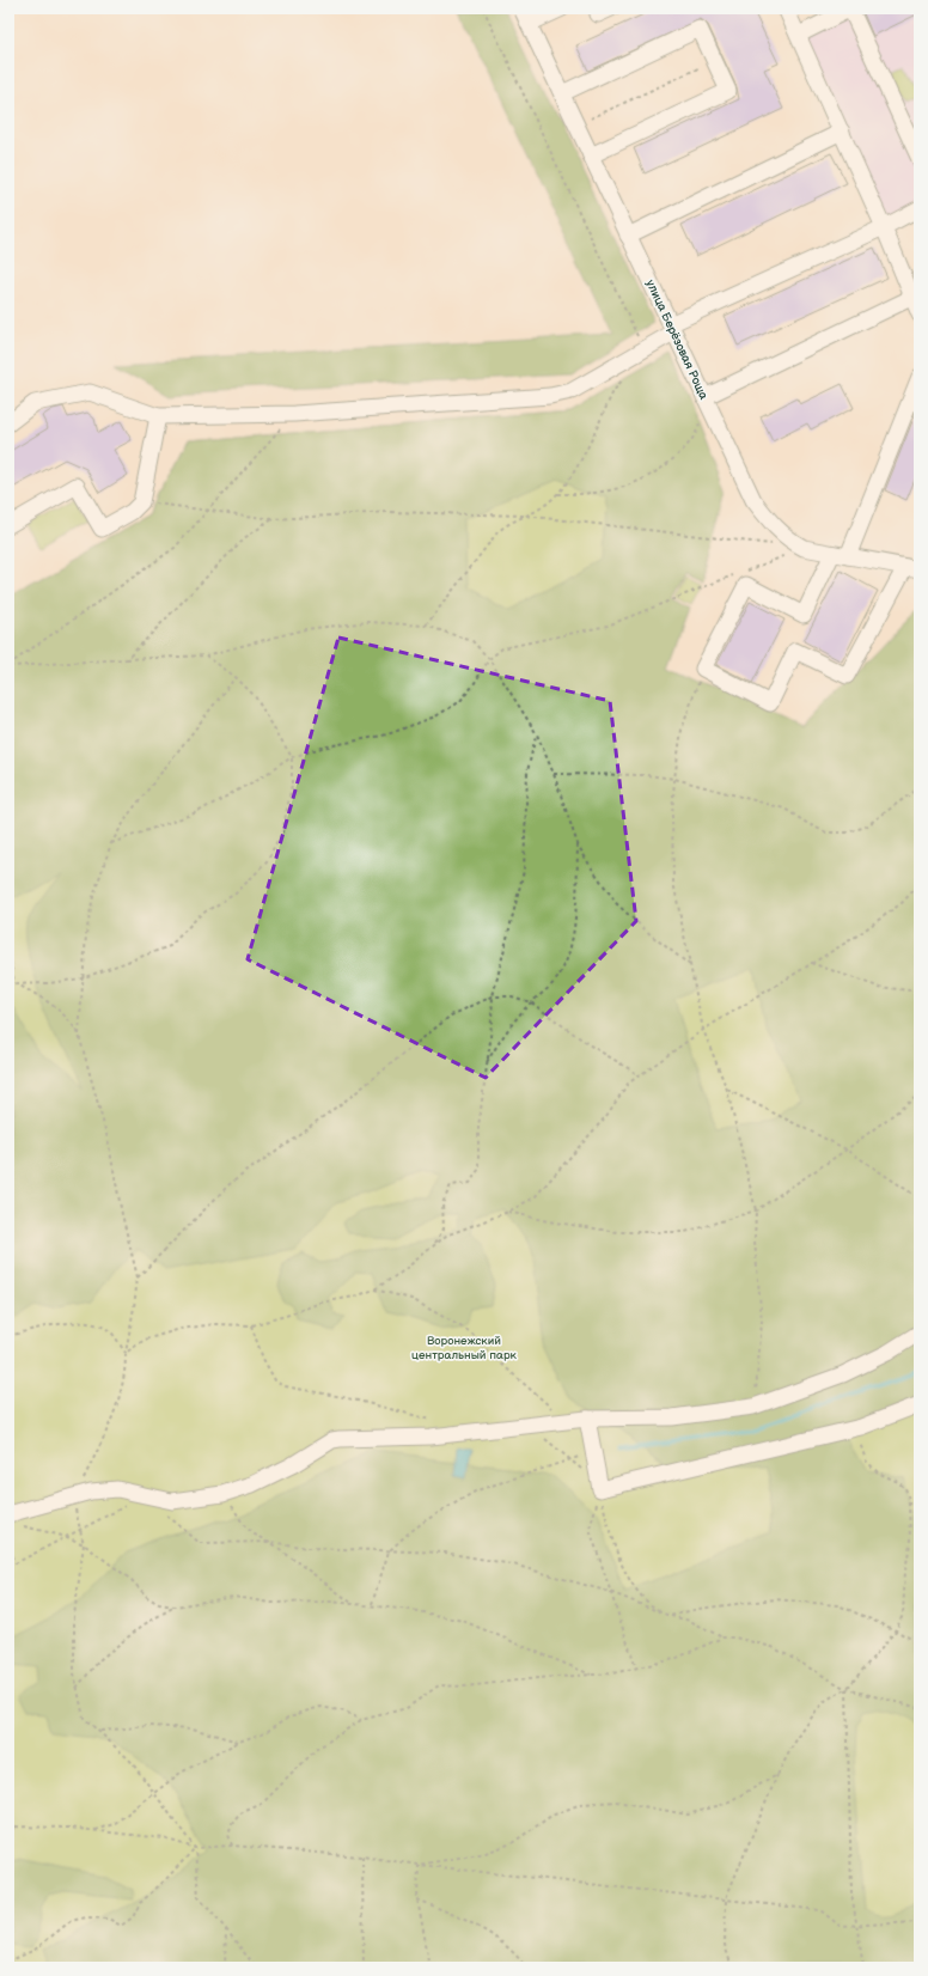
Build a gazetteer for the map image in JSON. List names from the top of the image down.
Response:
{
  "streets": {
    "street": ["улица Берёзовая Роща"]
  },
  "parks": ["Воронежский центральный парк"]
}
